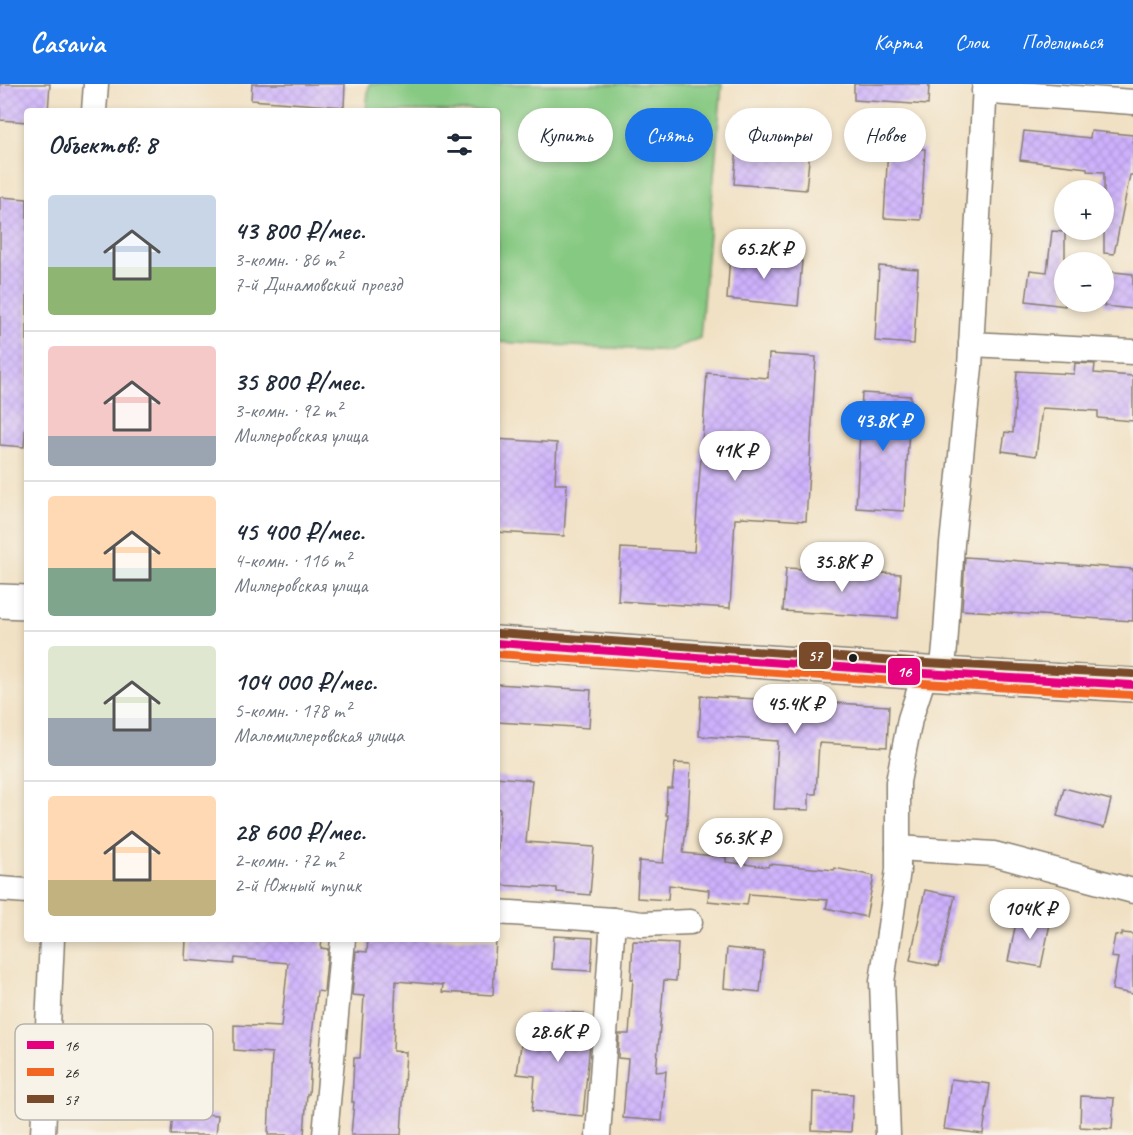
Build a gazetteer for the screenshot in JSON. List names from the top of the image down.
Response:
{
  "lines": ["transit line 57", "transit line 16", "transit line 26"],
  "legend": ["16", "26", "57"],
  "page": {
    "header": "Casavia",
    "nav": ["Карта", "Слои", "Поделиться"],
    "chip": [
      "Купить",
      "Снять",
      "Фильтры",
      "Новое"
    ],
    "heading": "Объектов: 8",
    "map_buttons": ["+", "−"],
    "list": [
      {
        "name": "43 800 ₽/мес.",
        "note": "3-комн. · 86 m² · 7-й Динамовский проезд"
      },
      {
        "name": "35 800 ₽/мес.",
        "note": "3-комн. · 92 m² · Миллеровская улица"
      },
      {
        "name": "45 400 ₽/мес.",
        "note": "4-комн. · 116 m² · Миллеровская улица"
      },
      {
        "name": "104 000 ₽/мес.",
        "note": "5-комн. · 178 m² · Маломиллеровская улица"
      },
      {
        "name": "28 600 ₽/мес.",
        "note": "2-комн. · 72 m² · 2-й Южный тупик"
      }
    ],
    "price": [
      "65.2K ₽",
      "43.8K ₽",
      "41K ₽",
      "35.8K ₽",
      "45.4K ₽",
      "56.3K ₽",
      "104K ₽",
      "28.6K ₽"
    ]
  }
}
